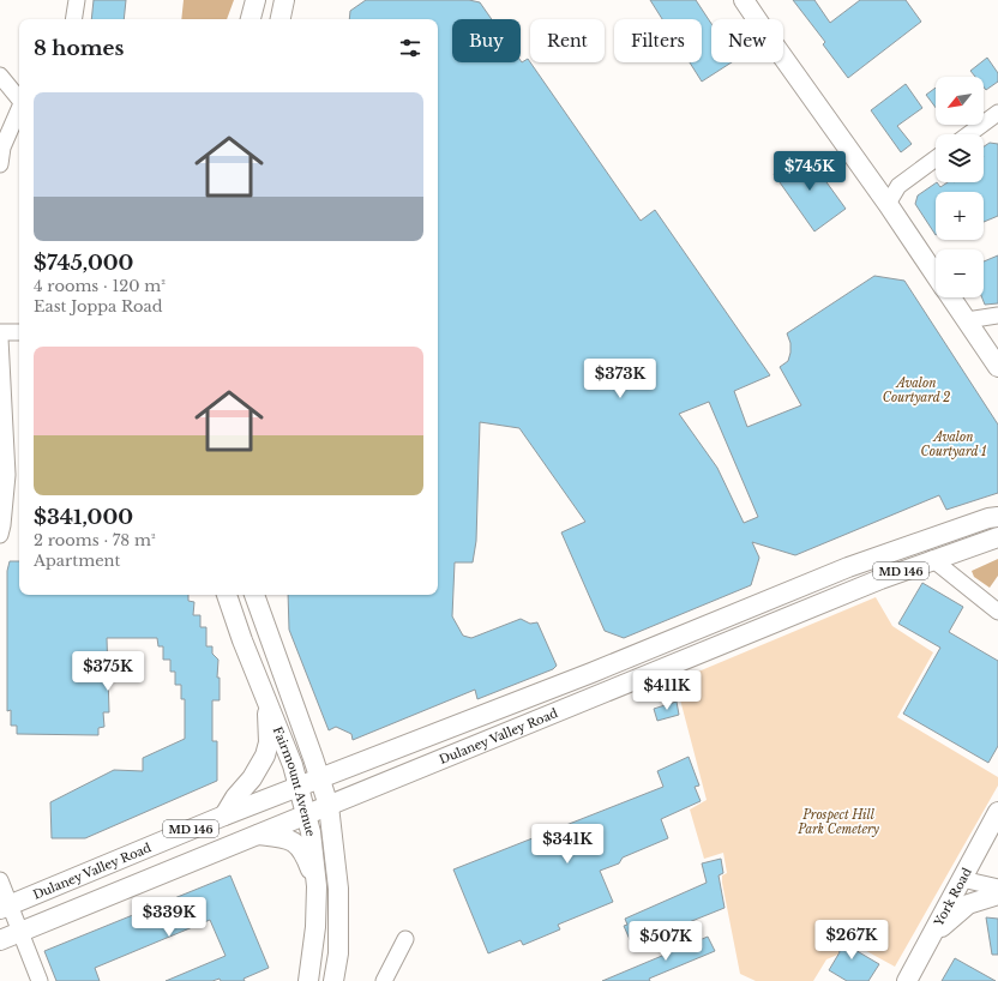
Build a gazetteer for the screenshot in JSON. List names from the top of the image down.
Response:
{
  "streets": {
    "main road": [
      "MD 146",
      "Dulaney Valley Road",
      "Fairmount Avenue",
      "York Road"
    ]
  },
  "crossings": [
    ["Dulaney Valley Road", "Fairmount Avenue"]
  ],
  "parks": ["Avalon Courtyard 2", "Avalon Courtyard 1", "Prospect Hill Park Cemetery"],
  "north": "bottom left",
  "page": {
    "chip": [
      "Buy",
      "Rent",
      "Filters",
      "New"
    ],
    "heading": "8 homes",
    "map_buttons": ["+", "−"],
    "list": [
      {
        "name": "$745,000",
        "note": "4 rooms · 120 m² · East Joppa Road"
      },
      {
        "name": "$341,000",
        "note": "2 rooms · 78 m² · Apartment"
      }
    ],
    "price": [
      "$745K",
      "$373K",
      "$375K",
      "$411K",
      "$341K",
      "$339K",
      "$267K",
      "$507K"
    ]
  }
}
